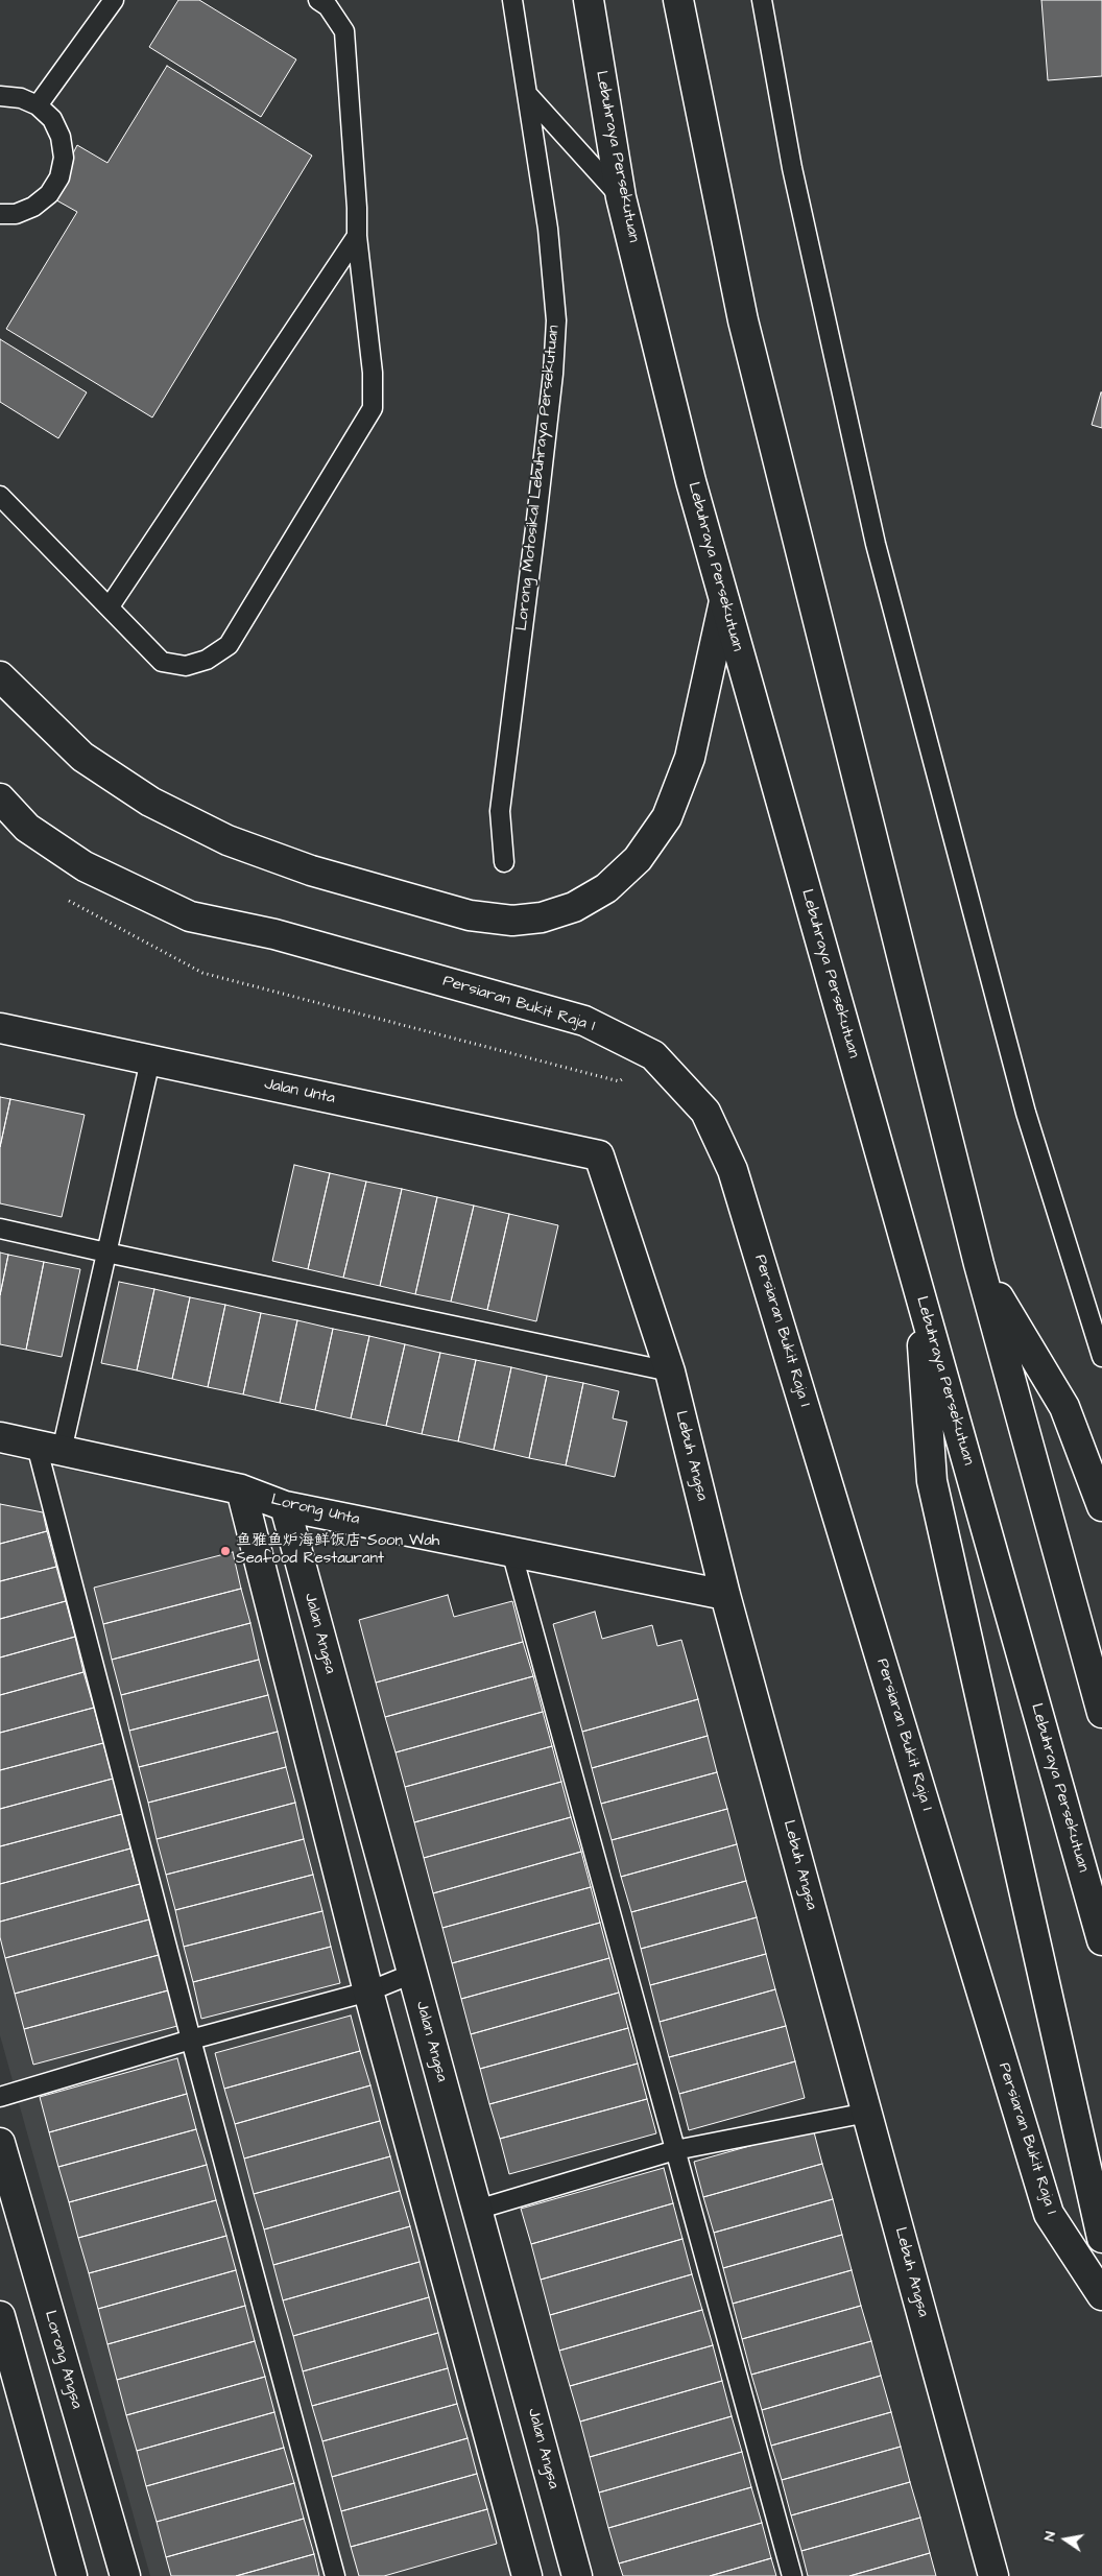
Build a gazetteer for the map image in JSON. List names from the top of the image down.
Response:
{
  "streets": {
    "main road": [
      "Lebuhraya Persekutuan",
      "Persiaran Bukit Raja 1",
      "Jalan Unta",
      "Lebuh Angsa",
      "Lorong Unta",
      "Jalan Angsa",
      "Lorong Angsa"
    ],
    "lane": ["Lorong Motosikal Lebuhraya Persekutuan"]
  },
  "crossings": [
    ["Jalan Unta", "Lebuh Angsa"],
    ["Lebuh Angsa", "Lorong Unta"],
    ["Lorong Unta", "Jalan Angsa"]
  ],
  "places": ["鱼雅鱼炉海鲜饭店 Soon Wah Seafood Restaurant"],
  "north": "left"
}
